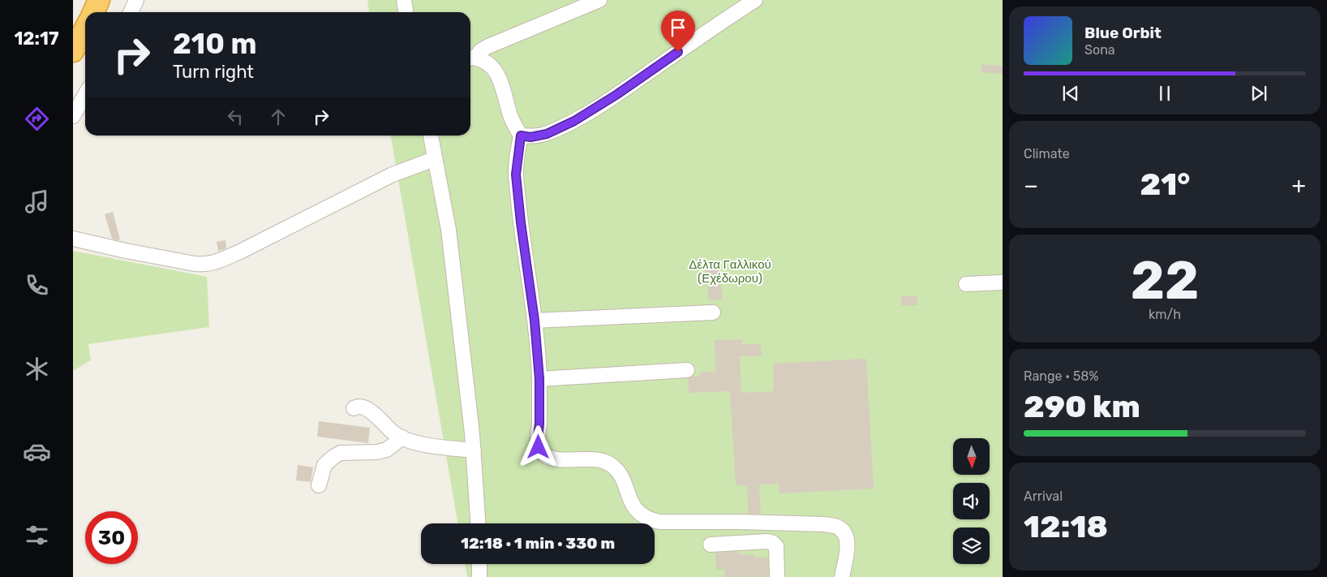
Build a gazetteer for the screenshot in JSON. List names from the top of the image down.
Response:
{
  "parks": ["Δέλτα Γαλλικού (Εχέδωρου)"],
  "north": "bottom",
  "page": {
    "tabs": "12:17",
    "turn": ["210 m", "Turn right"],
    "song": ["Blue Orbit", "Sona"],
    "tile": [
      "Climate",
      ["22", "km/h"],
      ["Range · 58%", "290 km"],
      ["Arrival", "12:18"]
    ],
    "heat": ["−", "21°", "+"],
    "limit": "30",
    "trip": "12:18 · 1 min · 330 m"
  }
}
